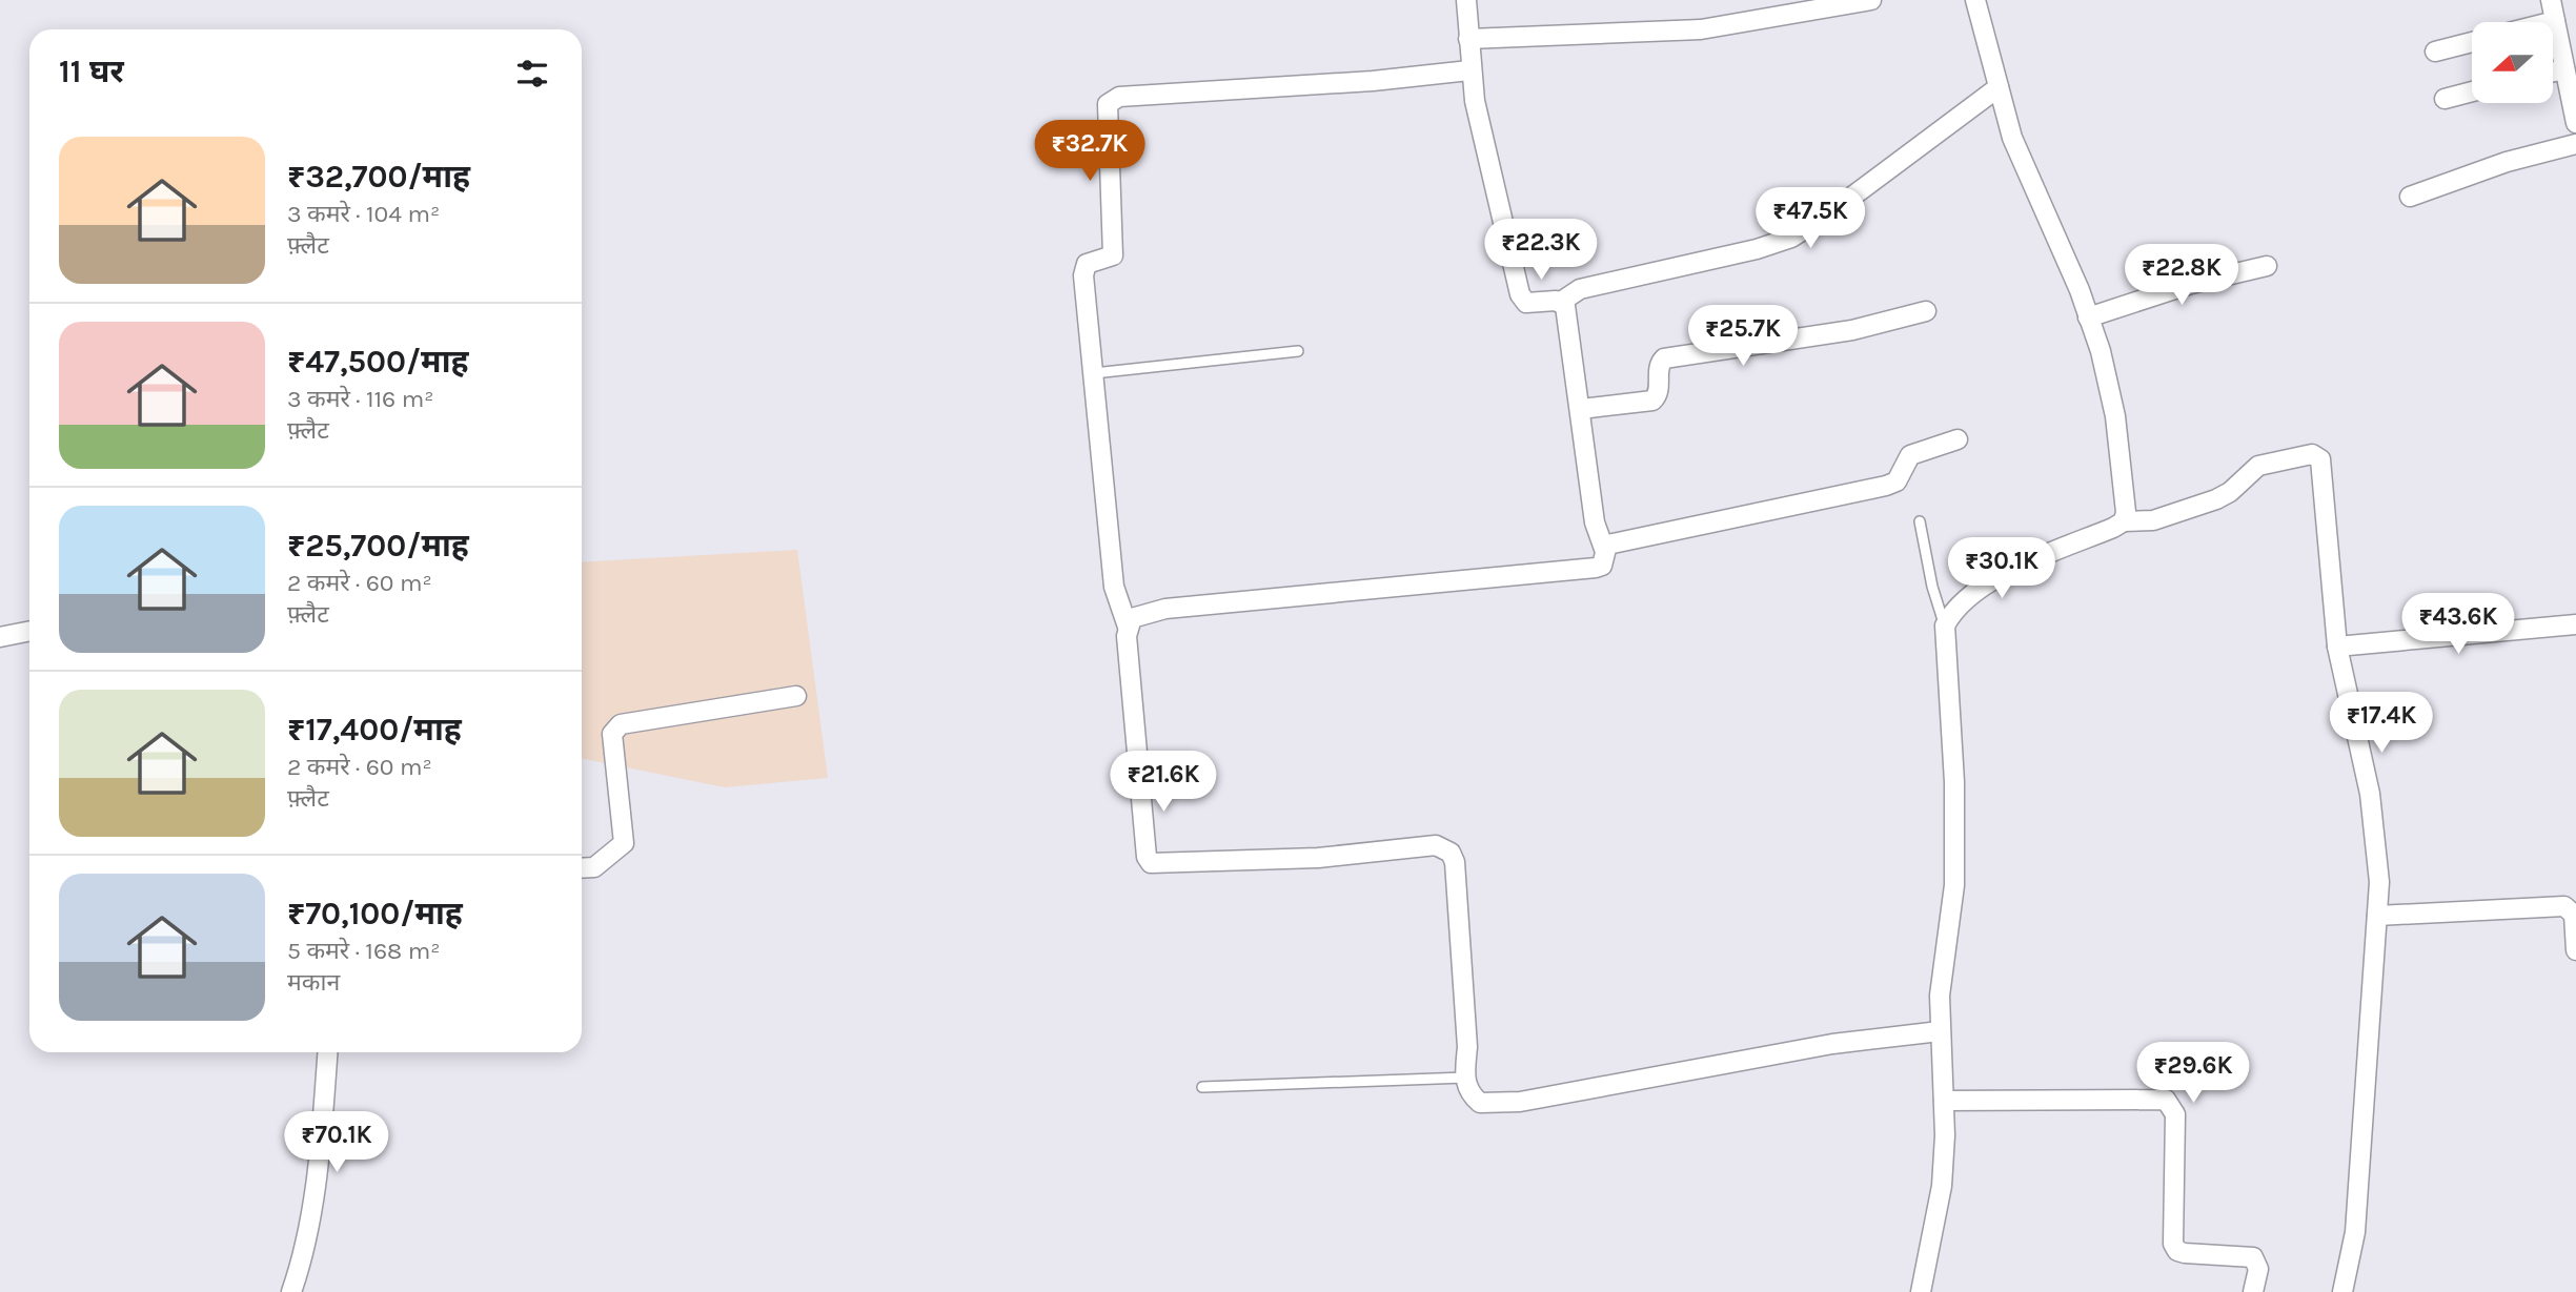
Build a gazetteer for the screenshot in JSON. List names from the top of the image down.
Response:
{
  "north": "left",
  "page": {
    "heading": "11 घर",
    "list": [
      {
        "name": "₹32,700/माह",
        "note": "3 कमरे · 104 m² · फ़्लैट"
      },
      {
        "name": "₹47,500/माह",
        "note": "3 कमरे · 116 m² · फ़्लैट"
      },
      {
        "name": "₹25,700/माह",
        "note": "2 कमरे · 60 m² · फ़्लैट"
      },
      {
        "name": "₹17,400/माह",
        "note": "2 कमरे · 60 m² · फ़्लैट"
      },
      {
        "name": "₹70,100/माह",
        "note": "5 कमरे · 168 m² · मकान"
      }
    ],
    "price": [
      "₹32.7K",
      "₹47.5K",
      "₹22.3K",
      "₹22.8K",
      "₹25.7K",
      "₹30.1K",
      "₹43.6K",
      "₹17.4K",
      "₹21.6K",
      "₹29.6K",
      "₹70.1K"
    ]
  }
}
